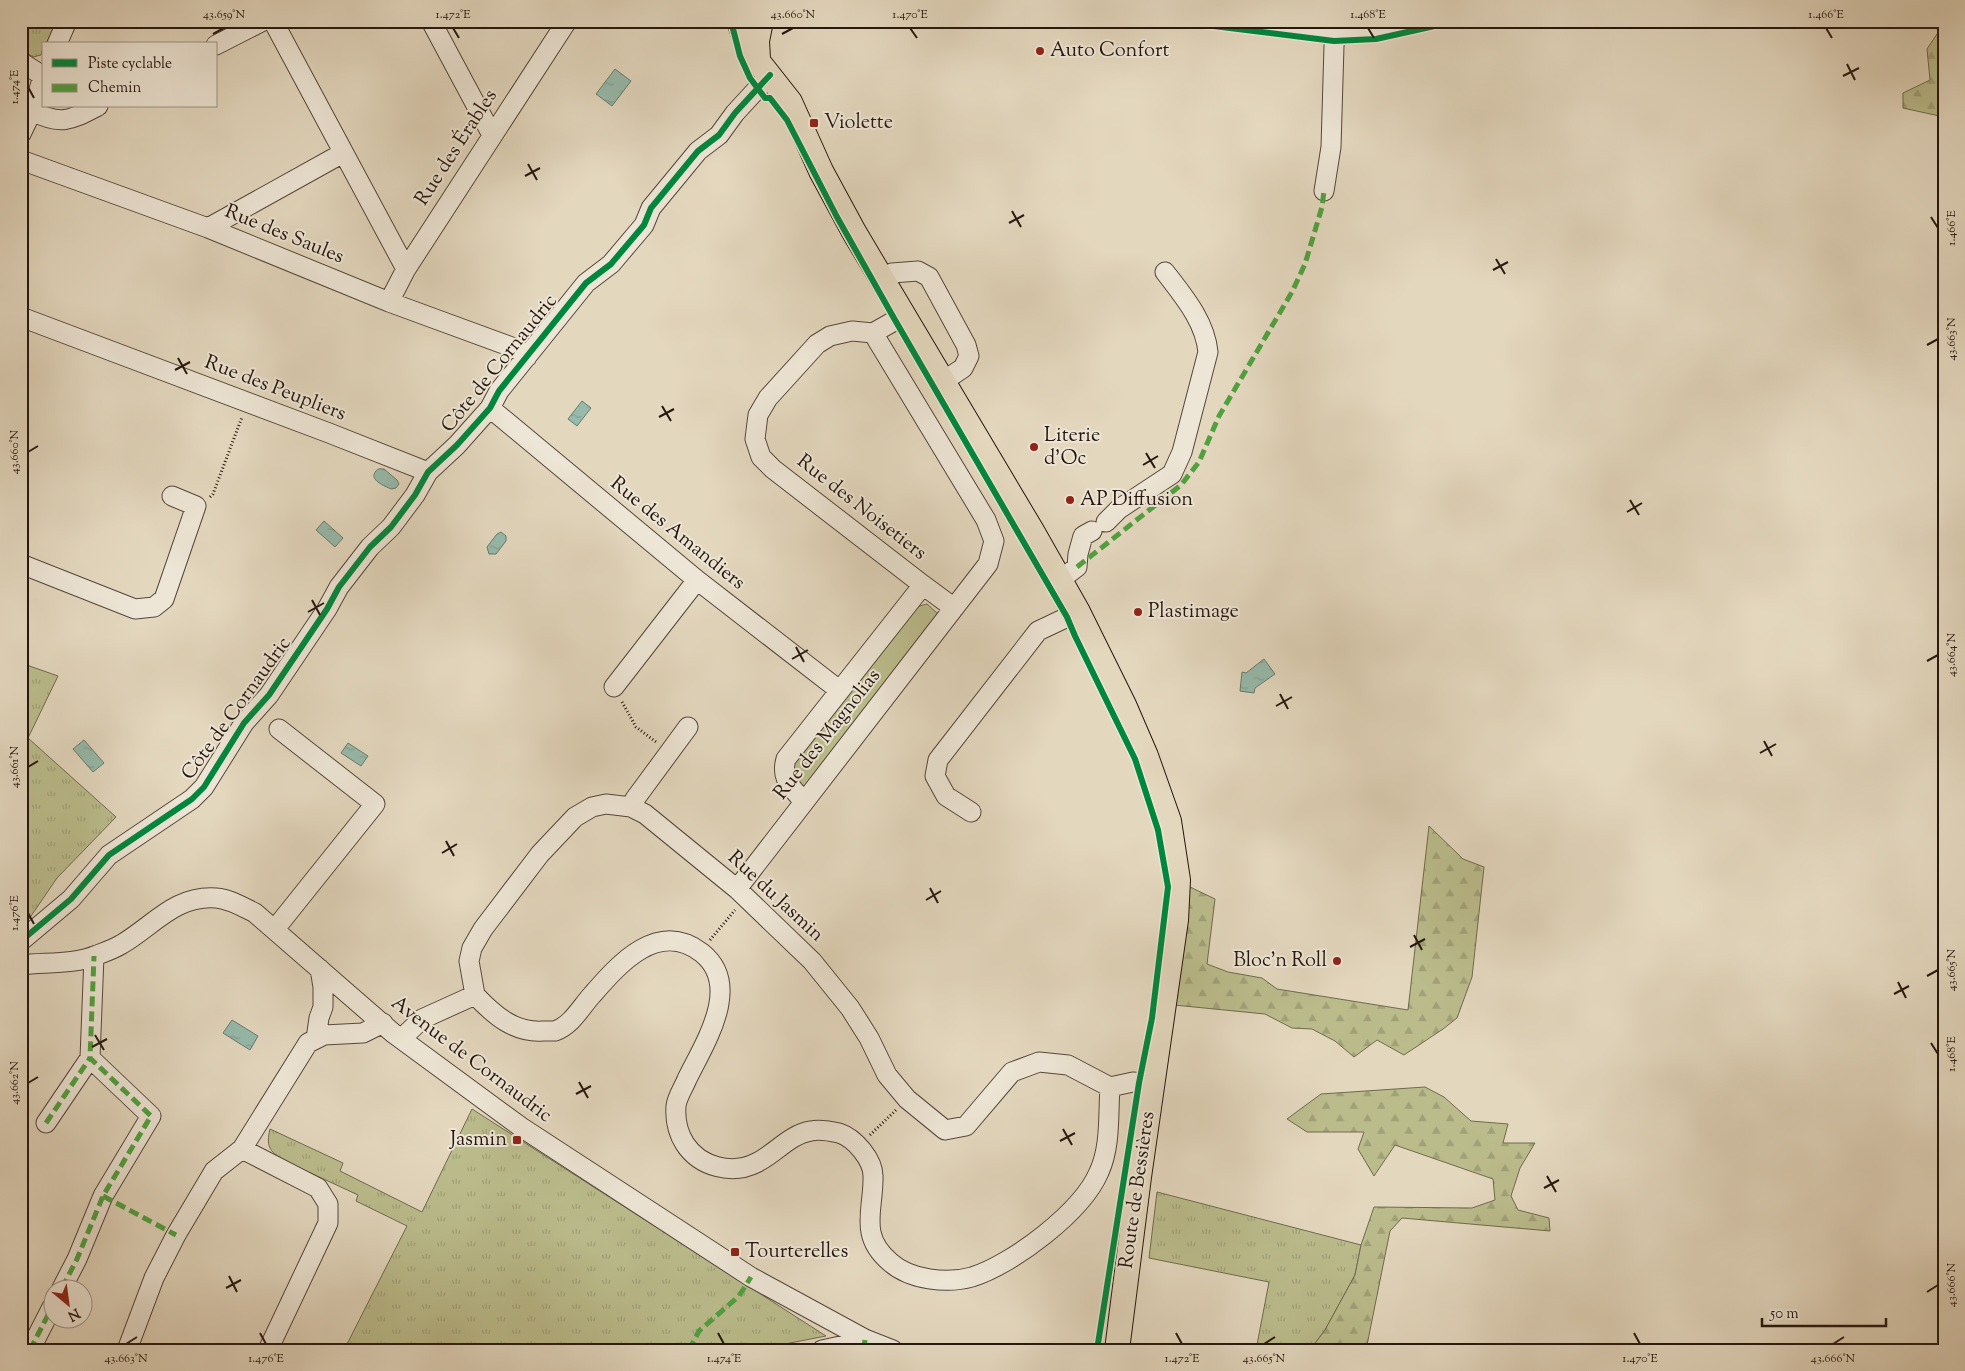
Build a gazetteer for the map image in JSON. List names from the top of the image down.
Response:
{
  "streets": {
    "main road": ["Route de Bessières"],
    "street": [
      "Rue des Érables",
      "Rue des Saules",
      "Côte de Cornaudric",
      "Rue des Peupliers",
      "Rue des Noisetiers",
      "Rue des Amandiers",
      "Rue des Magnolias",
      "Rue du Jasmin",
      "Avenue de Cornaudric"
    ]
  },
  "crossings": [
    ["Rue des Érables", "Rue des Saules"],
    ["Rue des Saules", "Côte de Cornaudric"],
    ["Côte de Cornaudric", "Rue des Peupliers"],
    ["Côte de Cornaudric", "Rue des Amandiers"],
    ["Côte de Cornaudric", "Route de Bessières"],
    ["Rue des Noisetiers", "Rue des Amandiers"],
    ["Rue des Noisetiers", "Rue des Magnolias"],
    ["Rue des Magnolias", "Rue du Jasmin"]
  ],
  "places": {
    "other": [
      "Auto Confort",
      "Literie d'Oc",
      "AP Diffusion",
      "Plastimage",
      "Bloc'n Roll"
    ],
    "transit": ["Violette", "Jasmin", "Tourterelles"]
  },
  "legend": ["Piste cyclable", "Chemin"],
  "scale_bar": "50 m",
  "north": "bottom right",
  "coordinates": [
    "43.659°N",
    "1.472°E",
    "43.660°N",
    "1.470°E",
    "1.468°E",
    "1.466°E",
    "1.474°E",
    "43.663°N",
    "43.664°N",
    "43.661°N",
    "1.476°E",
    "43.665°N",
    "43.662°N",
    "43.666°N"
  ]
}
